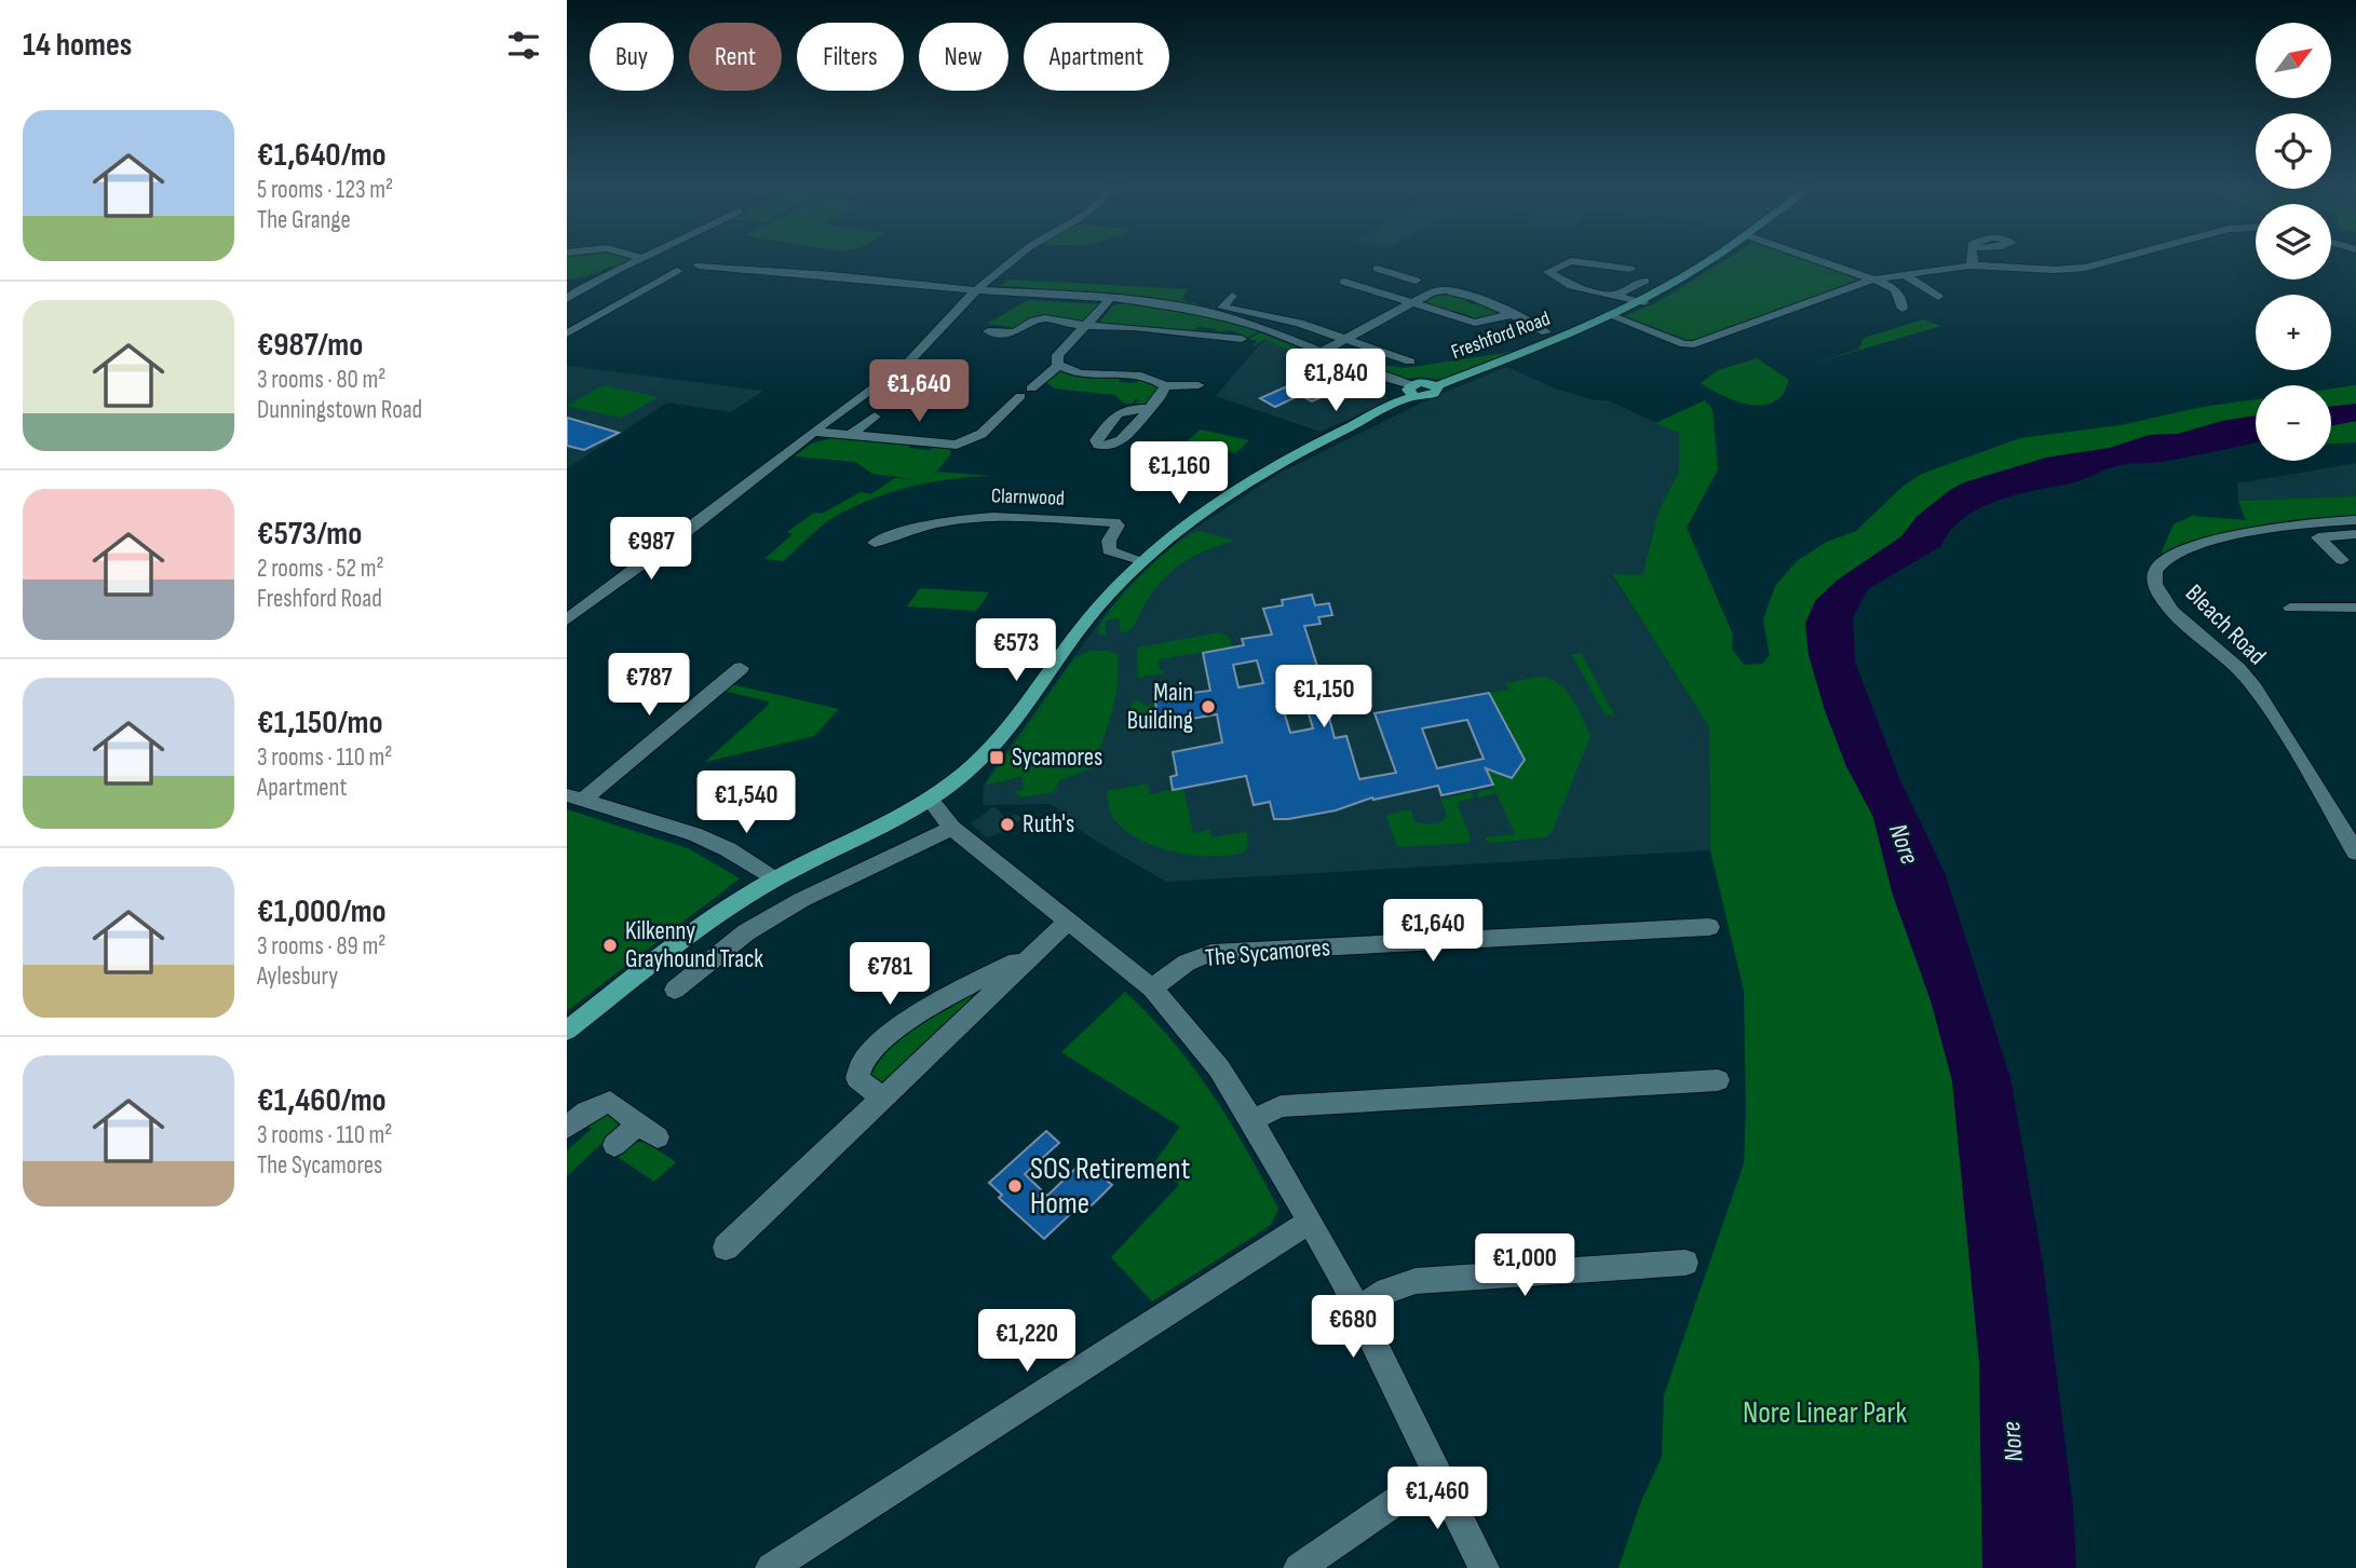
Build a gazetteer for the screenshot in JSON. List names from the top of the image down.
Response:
{
  "streets": {
    "main road": ["Freshford Road"],
    "street": ["Clarnwood", "Bleach Road", "The Sycamores"]
  },
  "crossings": [
    ["Freshford Road", "Clarnwood"]
  ],
  "water": ["Nore"],
  "parks": ["Nore Linear Park"],
  "places": {
    "other": [
      "Main Building",
      "Ruth's",
      "Kilkenny Grayhound Track",
      "SOS Retirement Home"
    ],
    "transit": ["Sycamores"]
  },
  "north": "top right",
  "page": {
    "heading": "14 homes",
    "map_buttons": ["+", "−"],
    "chip": [
      "Buy",
      "Rent",
      "Filters",
      "New",
      "Apartment"
    ],
    "list": [
      {
        "name": "€1,640/mo",
        "note": "5 rooms · 123 m² · The Grange"
      },
      {
        "name": "€987/mo",
        "note": "3 rooms · 80 m² · Dunningstown Road"
      },
      {
        "name": "€573/mo",
        "note": "2 rooms · 52 m² · Freshford Road"
      },
      {
        "name": "€1,150/mo",
        "note": "3 rooms · 110 m² · Apartment"
      },
      {
        "name": "€1,000/mo",
        "note": "3 rooms · 89 m² · Aylesbury"
      },
      {
        "name": "€1,460/mo",
        "note": "3 rooms · 110 m² · The Sycamores"
      }
    ],
    "price": [
      "€1,840",
      "€1,640",
      "€1,160",
      "€987",
      "€573",
      "€787",
      "€1,150",
      "€1,540",
      "€1,640",
      "€781",
      "€1,000",
      "€680",
      "€1,220",
      "€1,460"
    ]
  }
}
